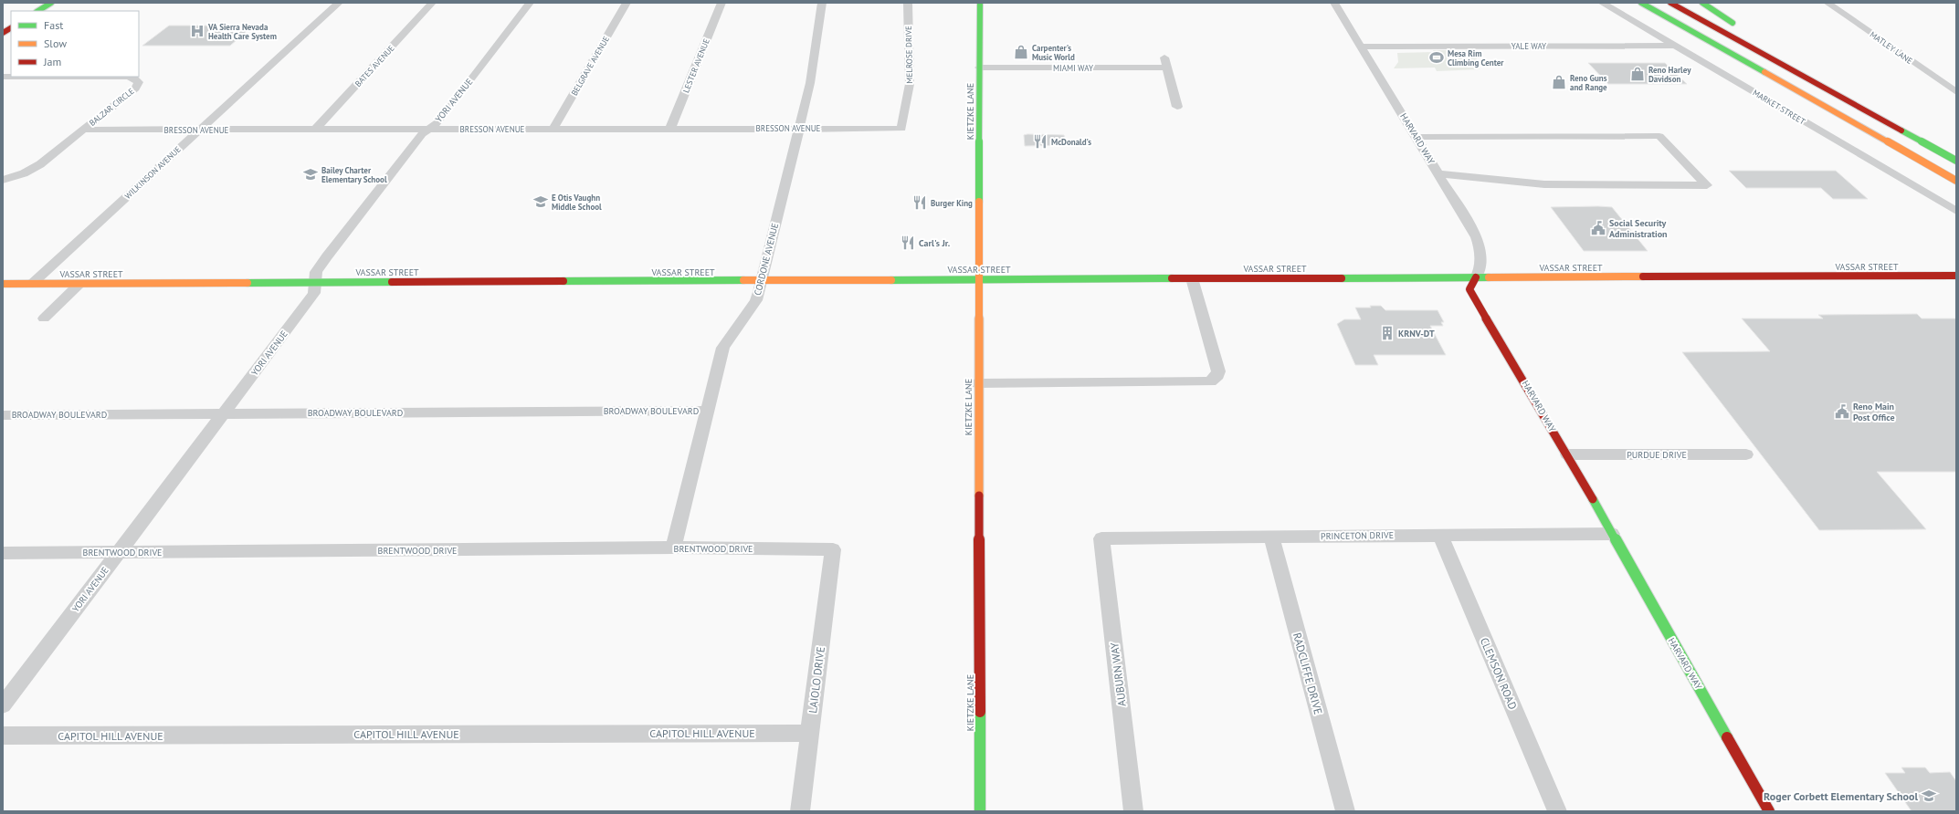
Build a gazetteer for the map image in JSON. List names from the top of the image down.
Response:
{
  "streets": {
    "main road": ["KIETZKE LANE", "HARVARD WAY", "VASSAR STREET"],
    "street": [
      "YALE WAY",
      "MATLEY LANE",
      "MELROSE DRIVE",
      "BATES AVENUE",
      "BELGRAVE AVENUE",
      "LESTER AVENUE",
      "MIAMI WAY",
      "YORI AVENUE",
      "BALZAR CIRCLE",
      "MARKET STREET",
      "BRESSON AVENUE",
      "WILKINSON AVENUE",
      "CORDONE AVENUE",
      "BROADWAY BOULEVARD",
      "PURDUE DRIVE",
      "PRINCETON DRIVE",
      "BRENTWOOD DRIVE",
      "RADCLIFFE DRIVE",
      "CLEMSON ROAD",
      "AUBURN WAY",
      "LAIOLO DRIVE",
      "CAPITOL HILL AVENUE"
    ]
  },
  "crossings": [
    ["YALE WAY", "MARKET STREET"],
    ["YALE WAY", "HARVARD WAY"],
    ["MELROSE DRIVE", "BRESSON AVENUE"],
    ["BATES AVENUE", "BRESSON AVENUE"],
    ["BELGRAVE AVENUE", "BRESSON AVENUE"],
    ["LESTER AVENUE", "BRESSON AVENUE"],
    ["MIAMI WAY", "KIETZKE LANE"],
    ["YORI AVENUE", "BRESSON AVENUE"],
    ["YORI AVENUE", "VASSAR STREET"],
    ["YORI AVENUE", "BROADWAY BOULEVARD"],
    ["YORI AVENUE", "BRENTWOOD DRIVE"],
    ["BALZAR CIRCLE", "BRESSON AVENUE"],
    ["KIETZKE LANE", "VASSAR STREET"],
    ["BRESSON AVENUE", "WILKINSON AVENUE"],
    ["BRESSON AVENUE", "CORDONE AVENUE"],
    ["HARVARD WAY", "VASSAR STREET"],
    ["HARVARD WAY", "PURDUE DRIVE"],
    ["HARVARD WAY", "PRINCETON DRIVE"],
    ["WILKINSON AVENUE", "VASSAR STREET"],
    ["CORDONE AVENUE", "VASSAR STREET"],
    ["CORDONE AVENUE", "BROADWAY BOULEVARD"],
    ["CORDONE AVENUE", "BRENTWOOD DRIVE"],
    ["PRINCETON DRIVE", "RADCLIFFE DRIVE"],
    ["PRINCETON DRIVE", "CLEMSON ROAD"],
    ["PRINCETON DRIVE", "AUBURN WAY"],
    ["BRENTWOOD DRIVE", "LAIOLO DRIVE"],
    ["LAIOLO DRIVE", "CAPITOL HILL AVENUE"]
  ],
  "places": {
    "hospital": ["VA Sierra Nevada Health Care System"],
    "shop": ["Carpenter's Music World", "Reno Harley Davidson", "Reno Guns and Range"],
    "sports": ["Mesa Rim Climbing Center"],
    "restaurant": ["McDonald's", "Burger King", "Carl's Jr."],
    "school or university": ["Bailey Charter Elementary School", "E Otis Vaughn Middle School", "Roger Corbett Elementary School"],
    "public building": ["Social Security Administration", "Reno Main Post Office"],
    "building": ["KRNV-DT"]
  },
  "legend": ["Fast", "Slow", "Jam"]
}
